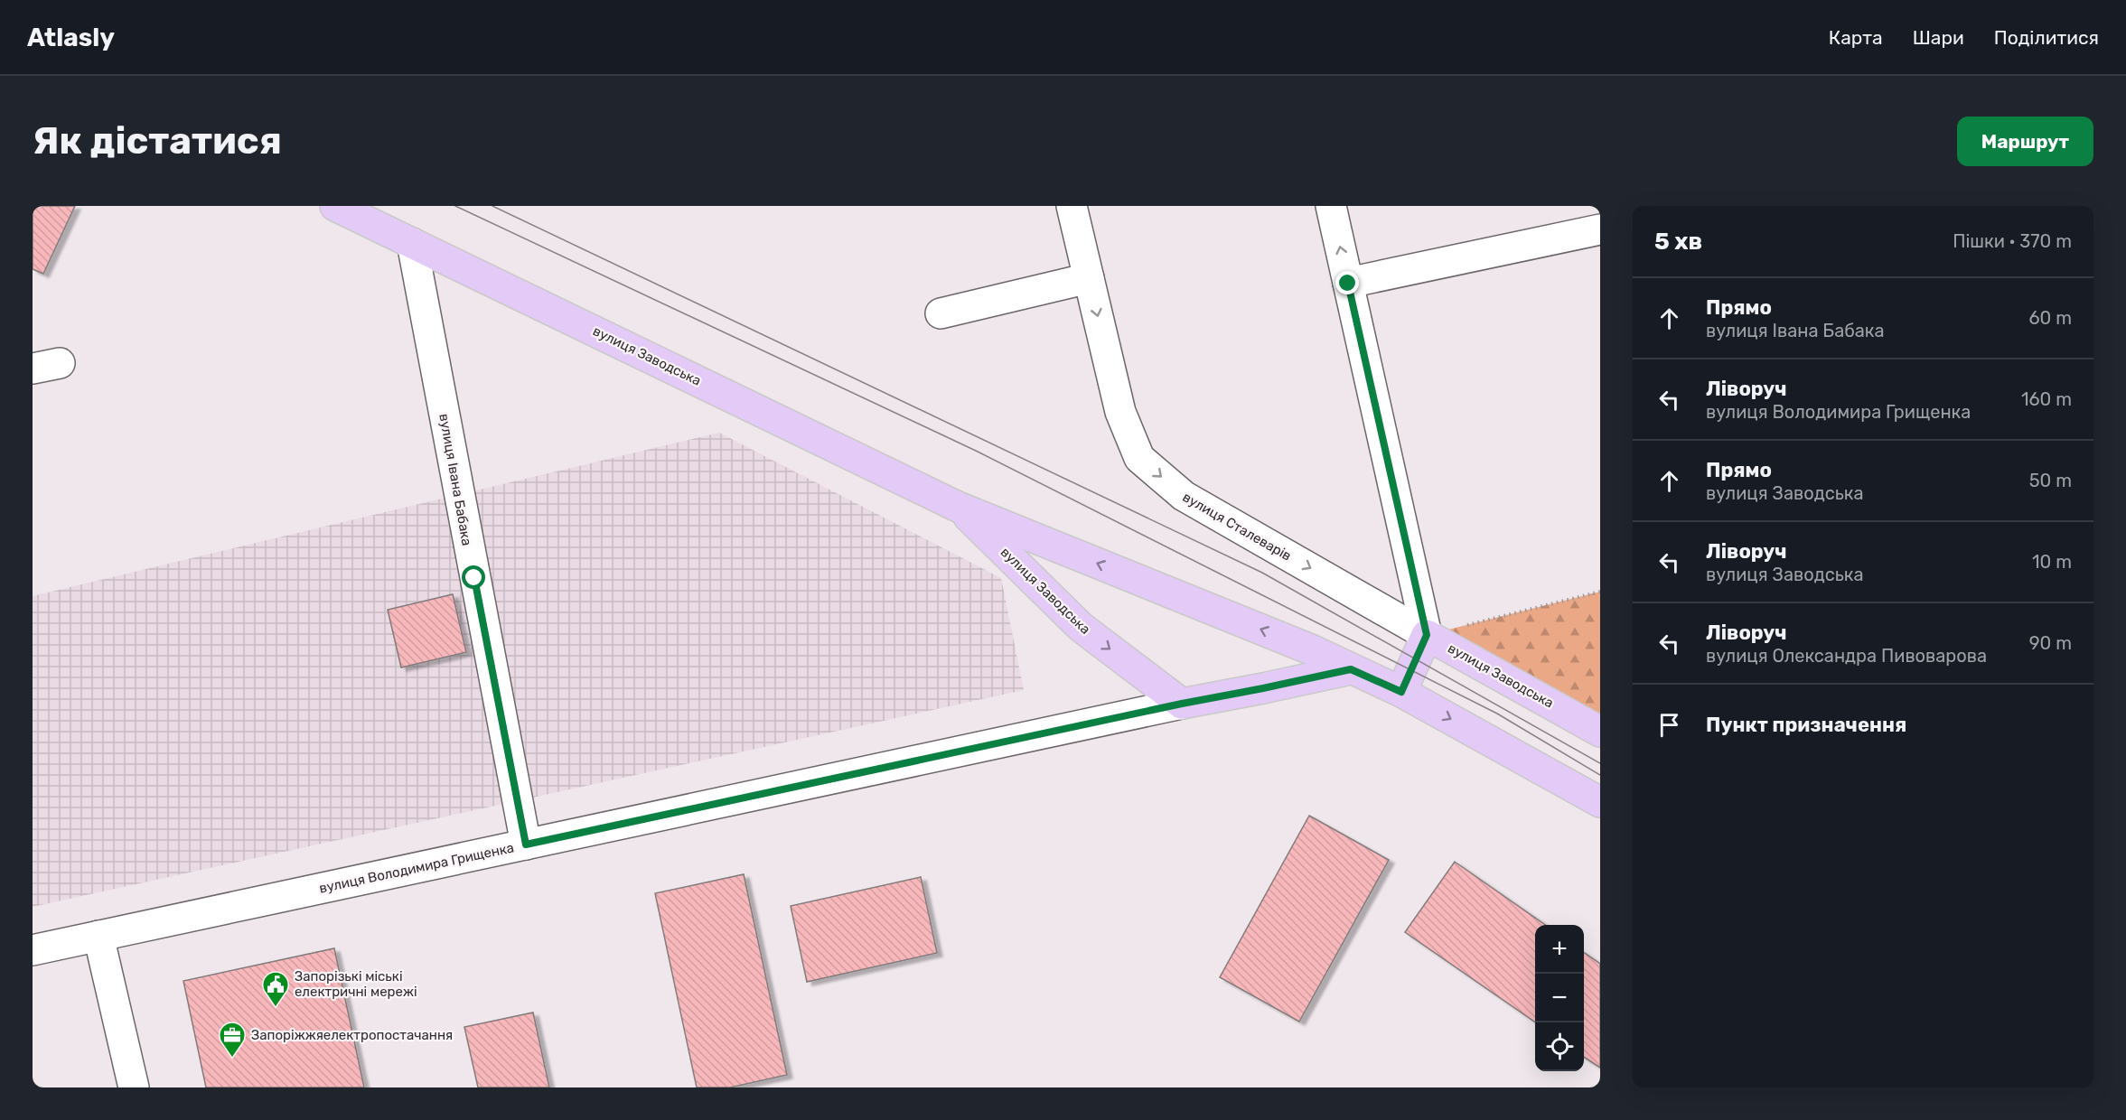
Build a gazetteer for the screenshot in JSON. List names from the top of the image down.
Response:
{
  "streets": {
    "main road": ["вулиця Заводська"],
    "street": ["вулиця Івана Бабака", "вулиця Сталеварів", "вулиця Володимира Грищенка"]
  },
  "crossings": [
    ["вулиця Заводська", "вулиця Івана Бабака"],
    ["вулиця Заводська", "вулиця Сталеварів"],
    ["вулиця Заводська", "вулиця Володимира Грищенка"],
    ["вулиця Івана Бабака", "вулиця Володимира Грищенка"]
  ],
  "one_way": ["вулиця Сталеварів"],
  "places": {
    "public building": ["Запорізькі міські електричні мережі"],
    "office": ["Запоріжжяелектропостачання"]
  },
  "page": {
    "header": "Atlasly",
    "nav": ["Карта", "Шари", "Поділитися"],
    "buttons": "Маршрут",
    "title": "Як дістатися",
    "heading": ["5 хв", "Пішки · 370 m"],
    "list": [
      ["Прямо", "вулиця Івана Бабака", "60 m"],
      ["Ліворуч", "вулиця Володимира Грищенка", "160 m"],
      ["Прямо", "вулиця Заводська", "50 m"],
      ["Ліворуч", "вулиця Заводська", "10 m"],
      ["Ліворуч", "вулиця Олександра Пивоварова", "90 m"],
      "Пункт призначення"
    ],
    "map_buttons": ["+", "−"]
  }
}
